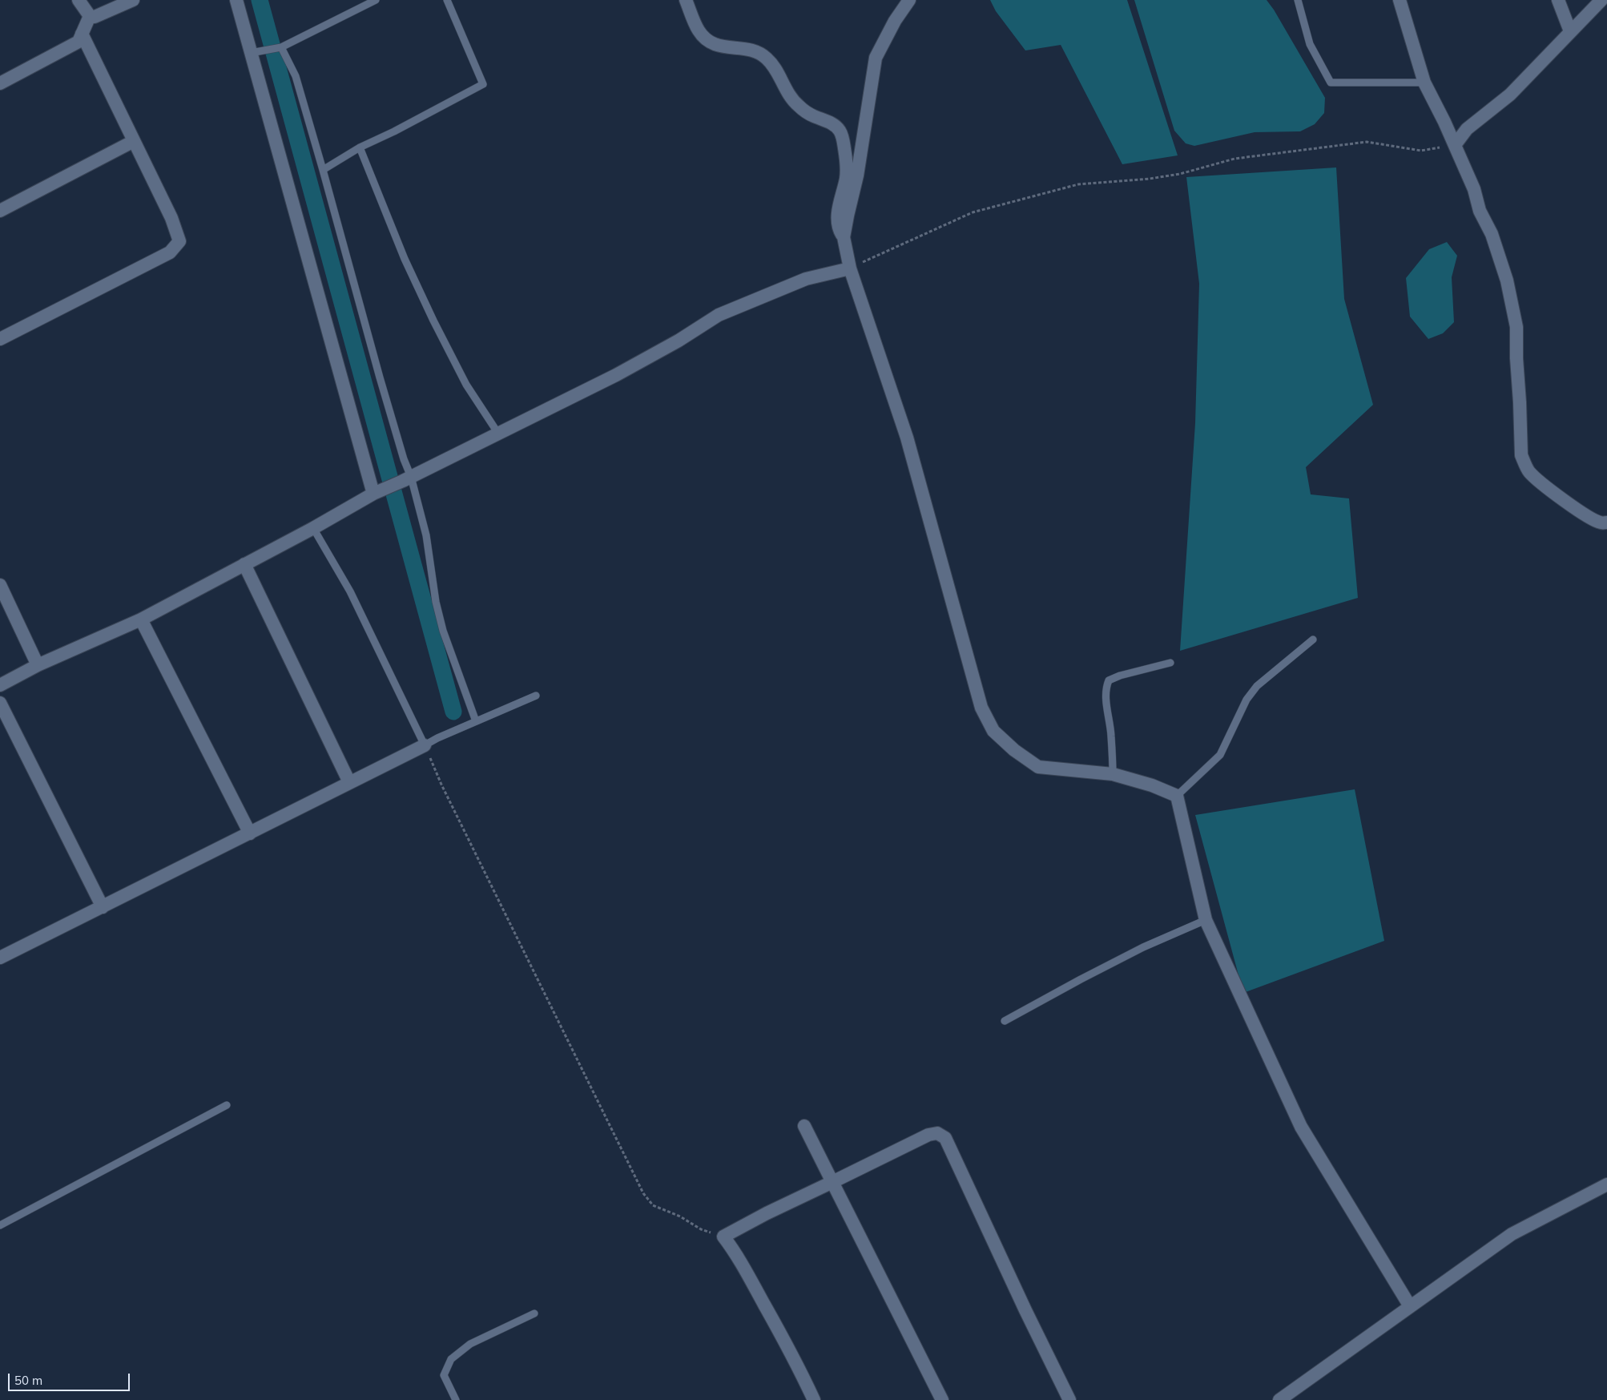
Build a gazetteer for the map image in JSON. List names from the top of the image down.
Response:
{
  "scale_bar": "50 m"
}
